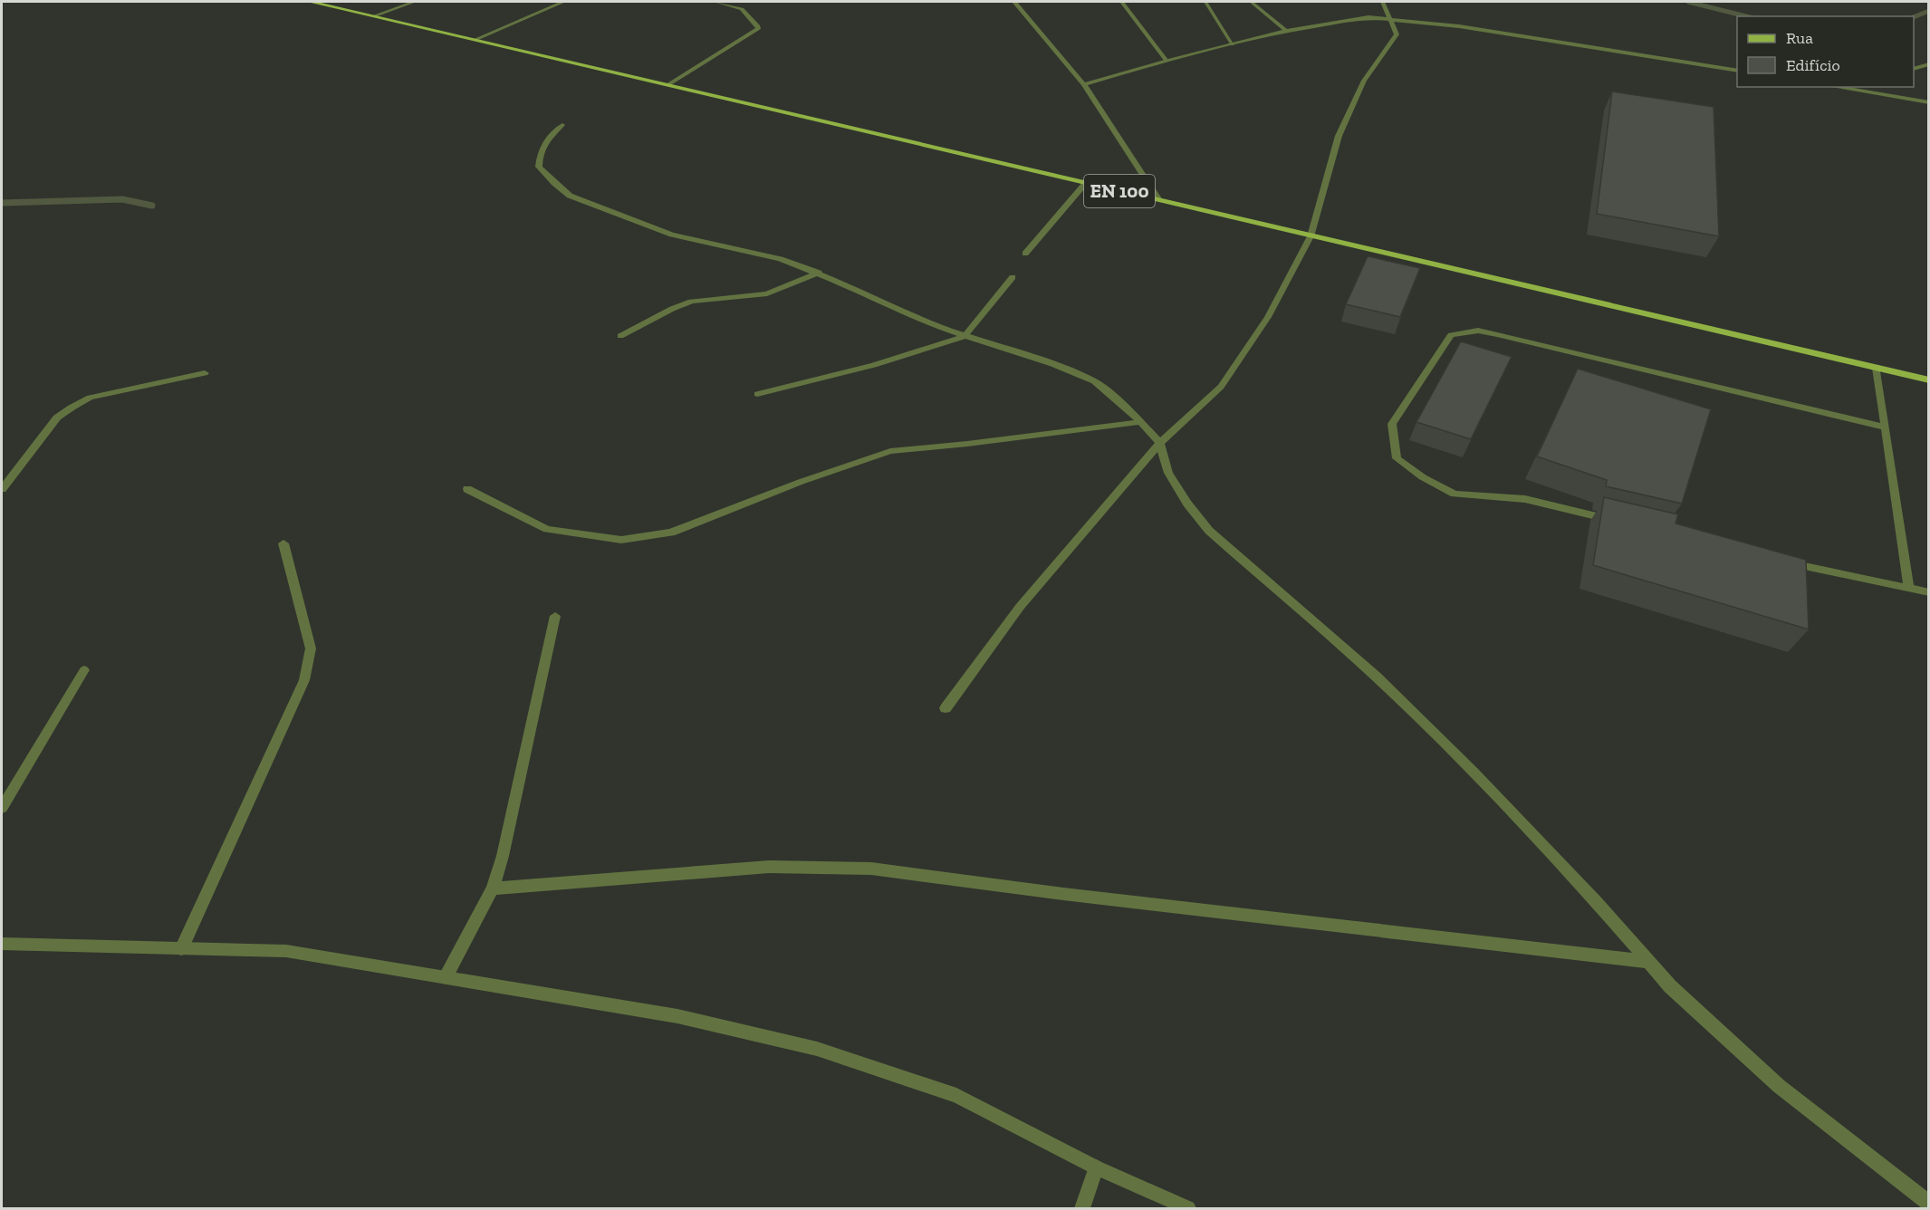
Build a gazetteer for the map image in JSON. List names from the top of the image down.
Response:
{
  "streets": {
    "main road": ["EN 100"]
  },
  "legend": ["Rua", "Edifício"]
}
